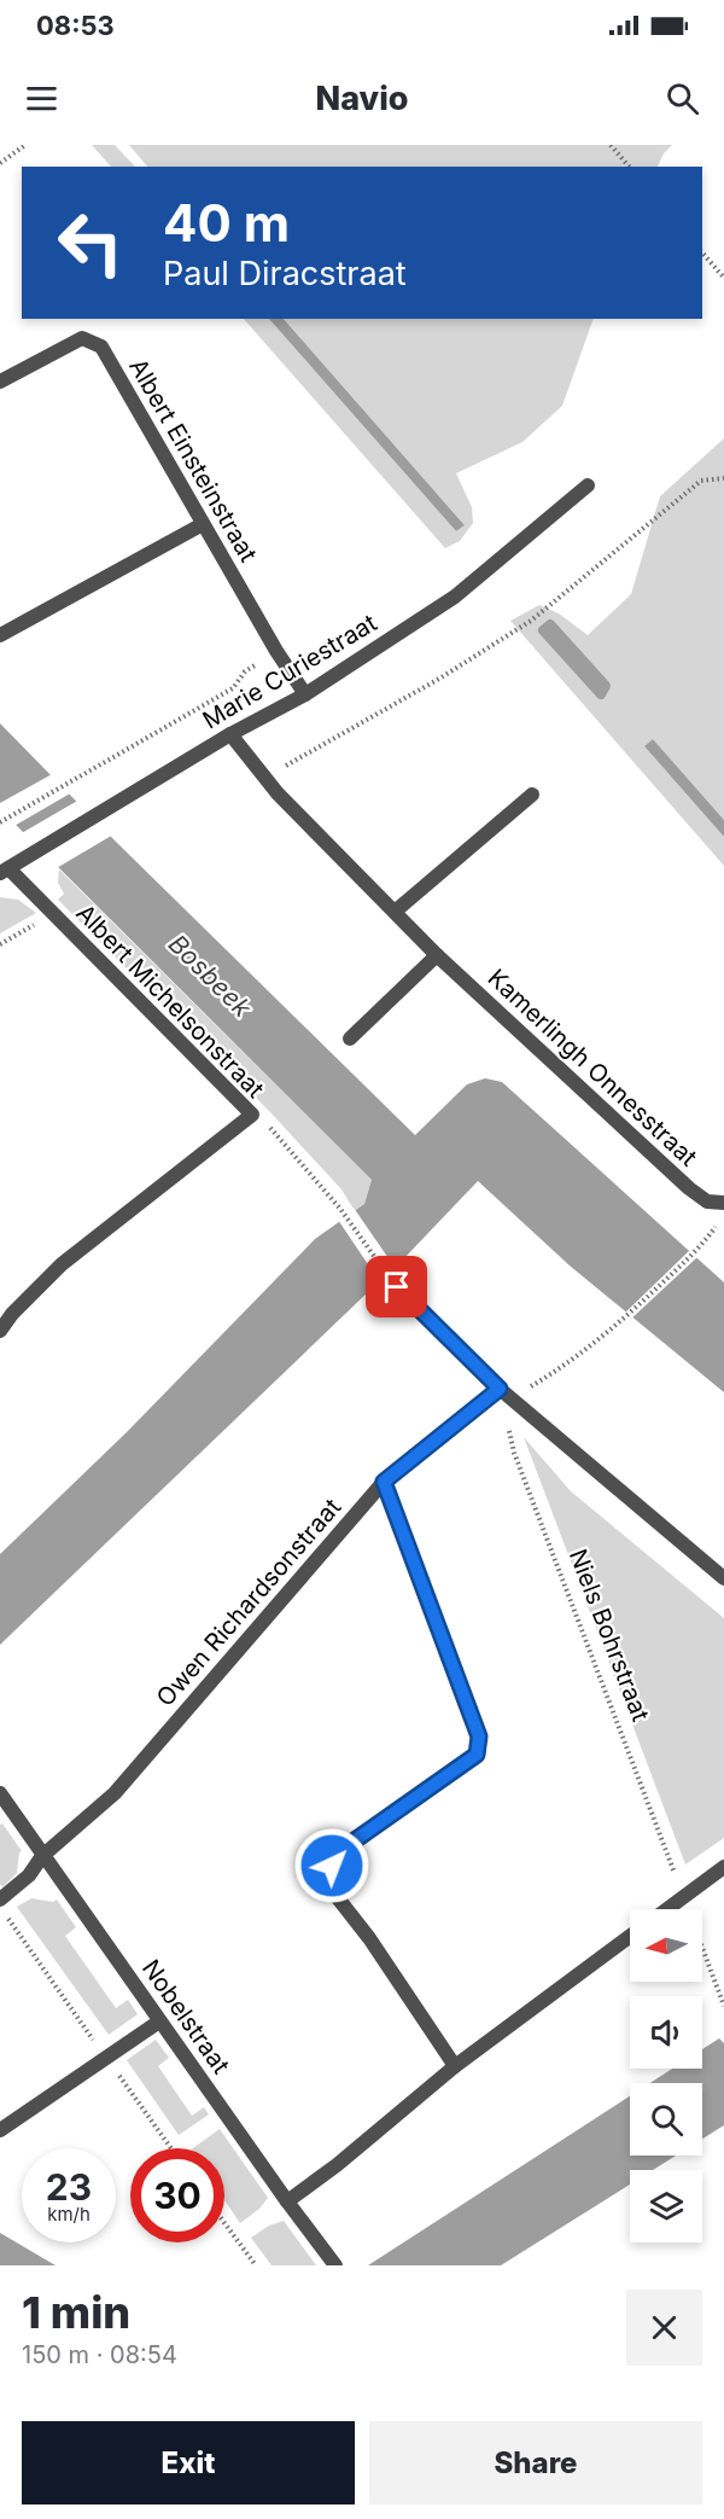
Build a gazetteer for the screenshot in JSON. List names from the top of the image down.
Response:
{
  "streets": {
    "street": [
      "Albert Einsteinstraat",
      "Marie Curiestraat",
      "Albert Michelsonstraat",
      "Kamerlingh Onnesstraat",
      "Owen Richardsonstraat",
      "Nobelstraat"
    ],
    "path": ["Niels Bohrstraat"]
  },
  "crossings": [
    ["Albert Einsteinstraat", "Marie Curiestraat"],
    ["Marie Curiestraat", "Albert Michelsonstraat"],
    ["Marie Curiestraat", "Kamerlingh Onnesstraat"],
    ["Owen Richardsonstraat", "Niels Bohrstraat"],
    ["Owen Richardsonstraat", "Nobelstraat"]
  ],
  "water": ["Bosbeek"],
  "north": "left",
  "page": {
    "status": "08:53",
    "header": "Navio",
    "turn": ["40 m", "Paul Diracstraat"],
    "speed": "23 km/h",
    "limit": "30",
    "heading": ["1 min", "150 m · 08:54"],
    "buttons": ["Exit", "Share"]
  }
}
